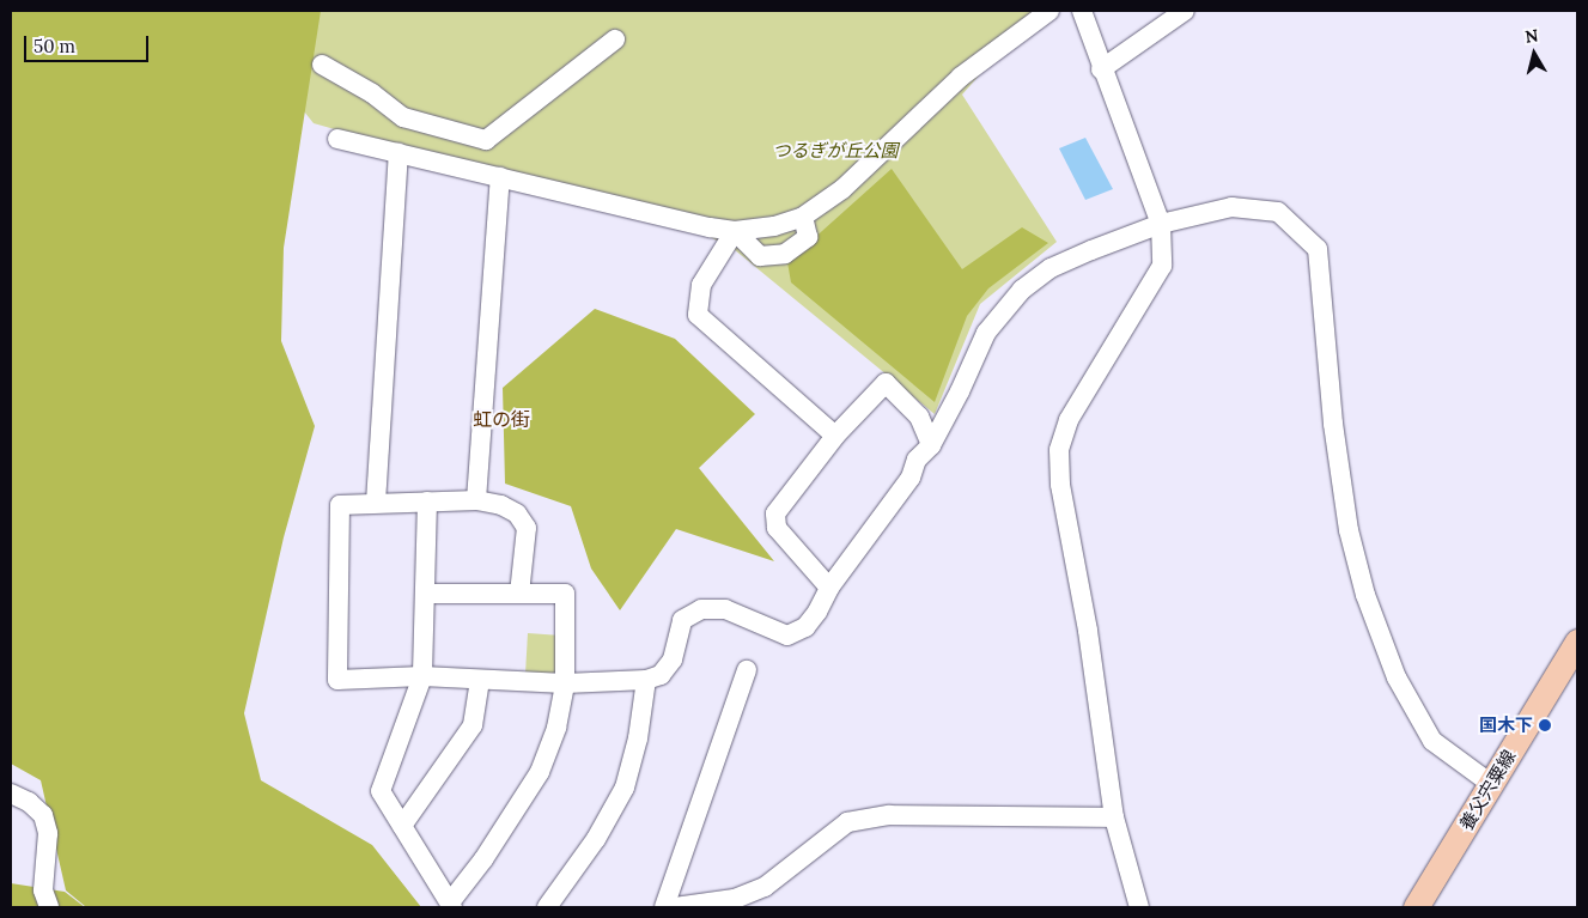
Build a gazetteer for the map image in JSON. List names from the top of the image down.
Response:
{
  "streets": {
    "main road": ["養父宍粟線"]
  },
  "districts": ["虹の街"],
  "parks": ["つるぎが丘公園"],
  "places": ["国木下"],
  "scale_bar": "50 m",
  "north": "top"
}
